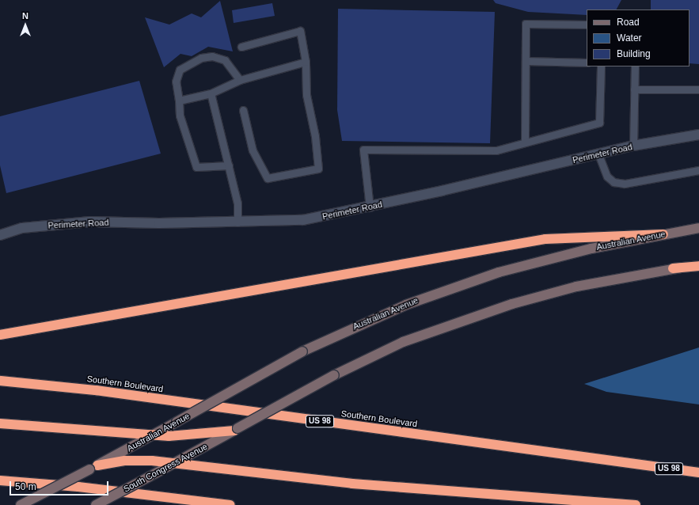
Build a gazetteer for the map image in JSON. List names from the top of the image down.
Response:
{
  "streets": {
    "highway": ["Southern Boulevard", "US 98"],
    "main road": ["Australian Avenue", "South Congress Avenue"],
    "street": ["Perimeter Road"]
  },
  "legend": ["Road", "Water", "Building"],
  "scale_bar": "50 m",
  "north": "top"
}
